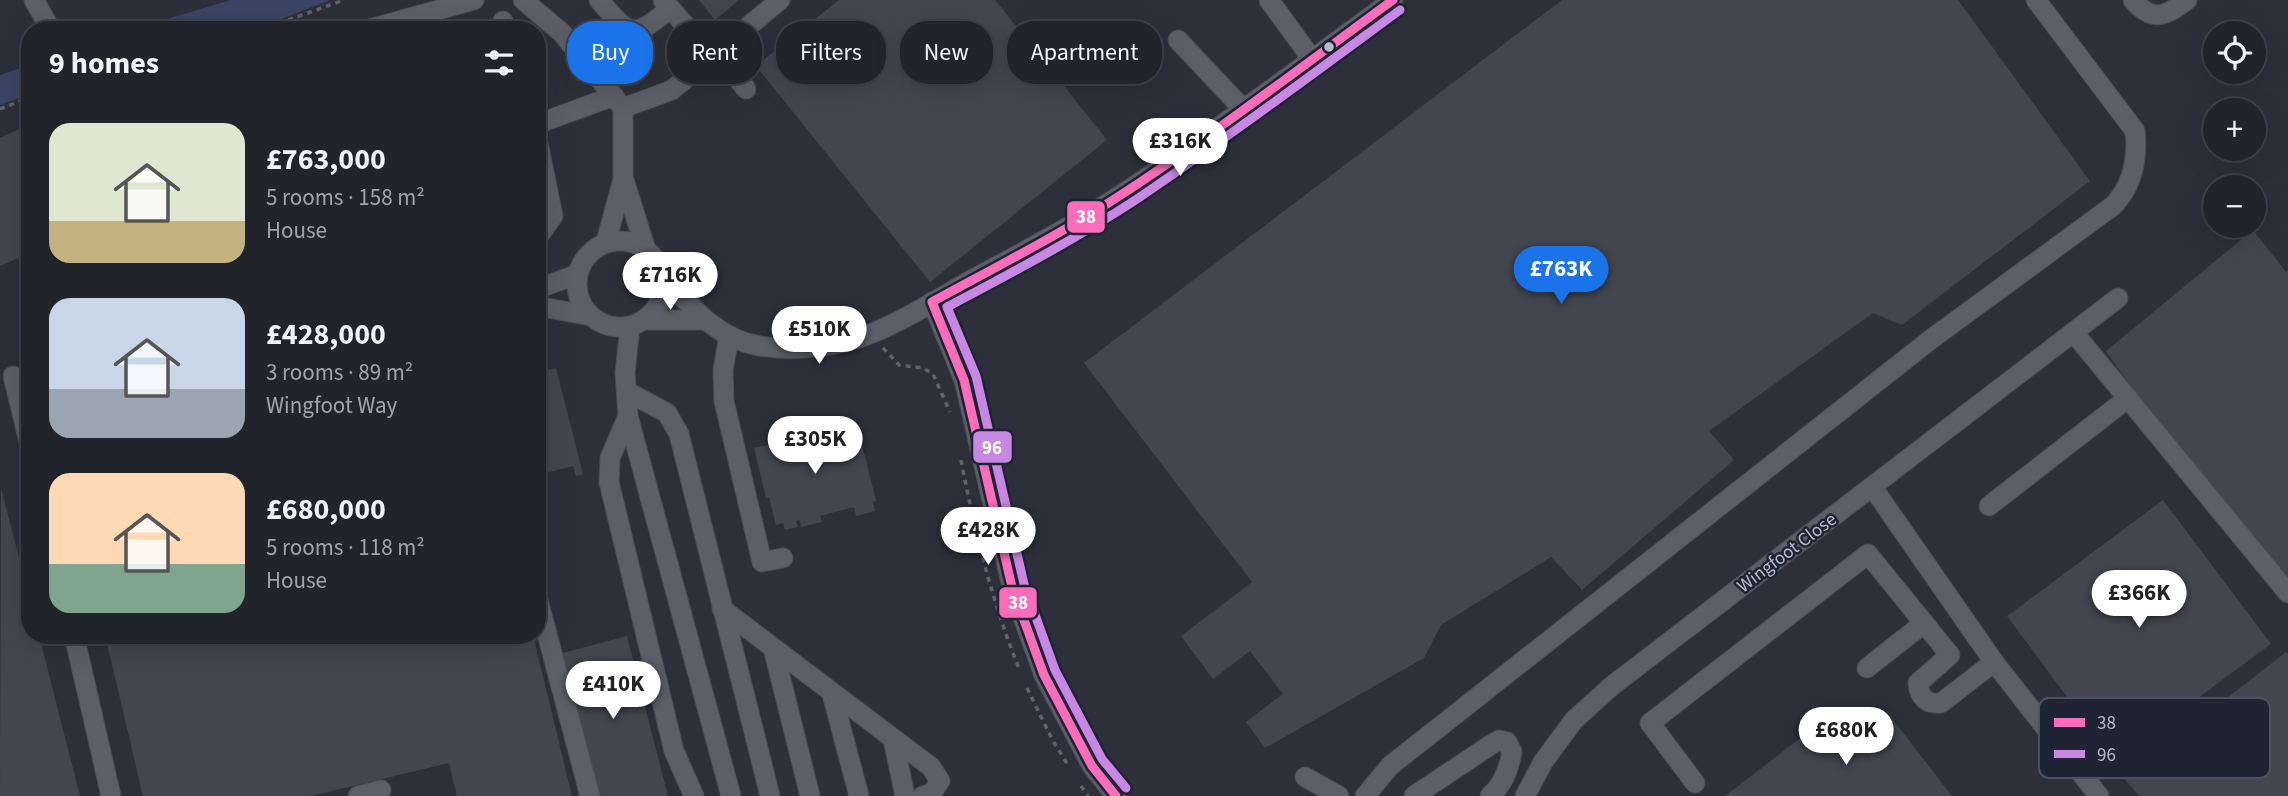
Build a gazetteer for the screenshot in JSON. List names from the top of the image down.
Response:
{
  "streets": {
    "street": ["Wingfoot Close"]
  },
  "lines": ["transit line 38", "transit line 96"],
  "legend": ["38", "96"],
  "page": {
    "map_buttons": ["+", "−"],
    "chip": [
      "Buy",
      "Rent",
      "Filters",
      "New",
      "Apartment"
    ],
    "heading": "9 homes",
    "list": [
      {
        "name": "£763,000",
        "note": "5 rooms · 158 m² · House"
      },
      {
        "name": "£428,000",
        "note": "3 rooms · 89 m² · Wingfoot Way"
      },
      {
        "name": "£680,000",
        "note": "5 rooms · 118 m² · House"
      }
    ],
    "price": [
      "£316K",
      "£763K",
      "£716K",
      "£510K",
      "£305K",
      "£428K",
      "£366K",
      "£410K",
      "£680K"
    ]
  }
}
